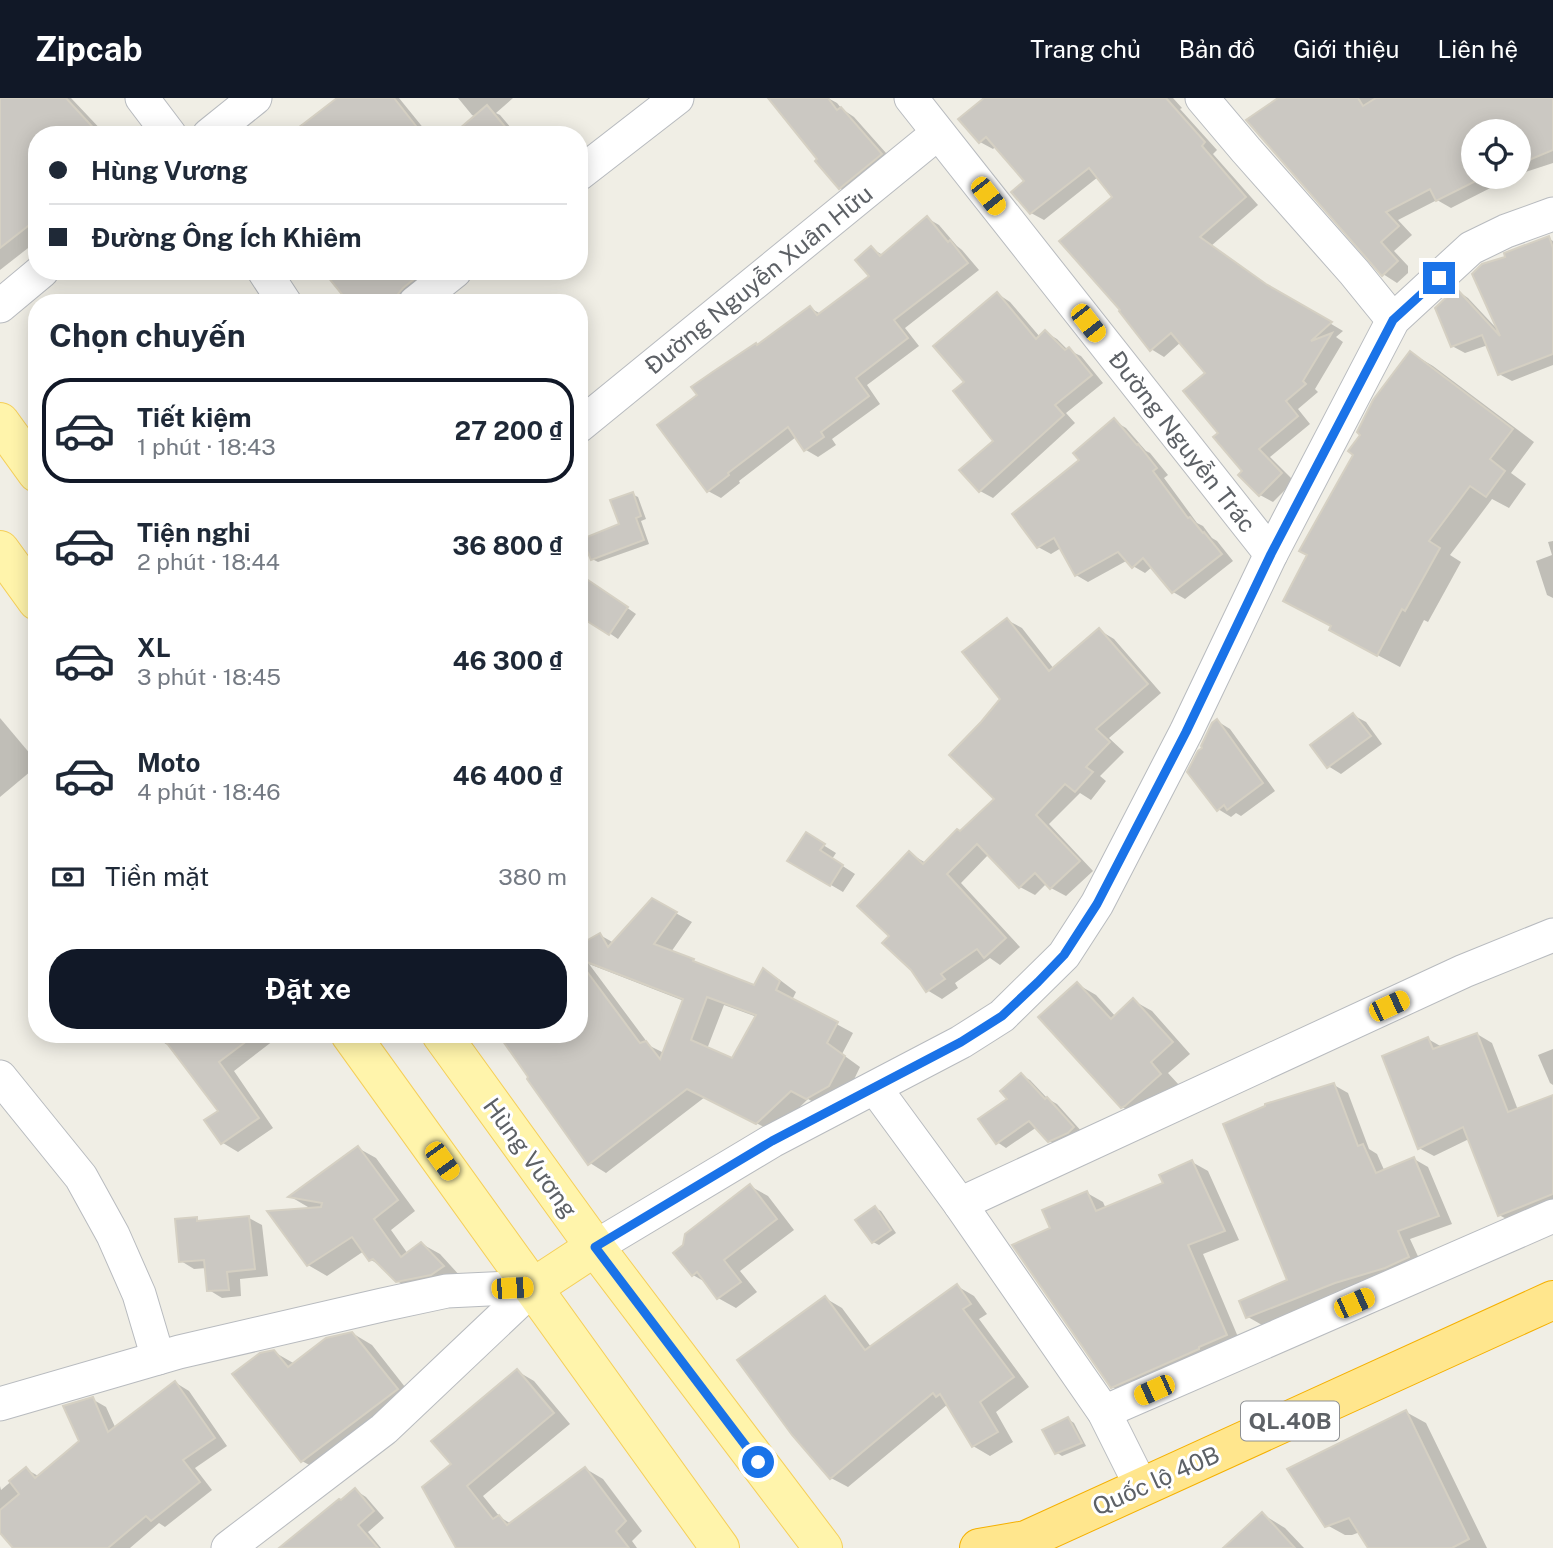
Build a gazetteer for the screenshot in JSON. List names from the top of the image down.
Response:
{
  "streets": {
    "highway": ["QL.40B", "Quốc lộ 40B"],
    "main road": ["Hùng Vương"],
    "street": ["Đường Nguyễn Xuân Hữu", "Đường Nguyễn Trác"]
  },
  "crossings": [
    ["Đường Nguyễn Xuân Hữu", "Đường Nguyễn Trác"]
  ],
  "page": {
    "header": "Zipcab",
    "nav": [
      "Trang chủ",
      "Bản đồ",
      "Giới thiệu",
      "Liên hệ"
    ],
    "banner": ["Hùng Vương", "Đường Ông Ích Khiêm"],
    "heading": "Chọn chuyến",
    "list": [
      {
        "name": "Tiết kiệm",
        "note": "1 phút · 18:43",
        "value": "27 200 ₫"
      },
      {
        "name": "Tiện nghi",
        "note": "2 phút · 18:44",
        "value": "36 800 ₫"
      },
      {
        "name": "XL",
        "note": "3 phút · 18:45",
        "value": "46 300 ₫"
      },
      {
        "name": "Moto",
        "note": "4 phút · 18:46",
        "value": "46 400 ₫"
      }
    ],
    "pay": ["Tiền mặt", "380 m"],
    "buttons": "Đặt xe"
  }
}
